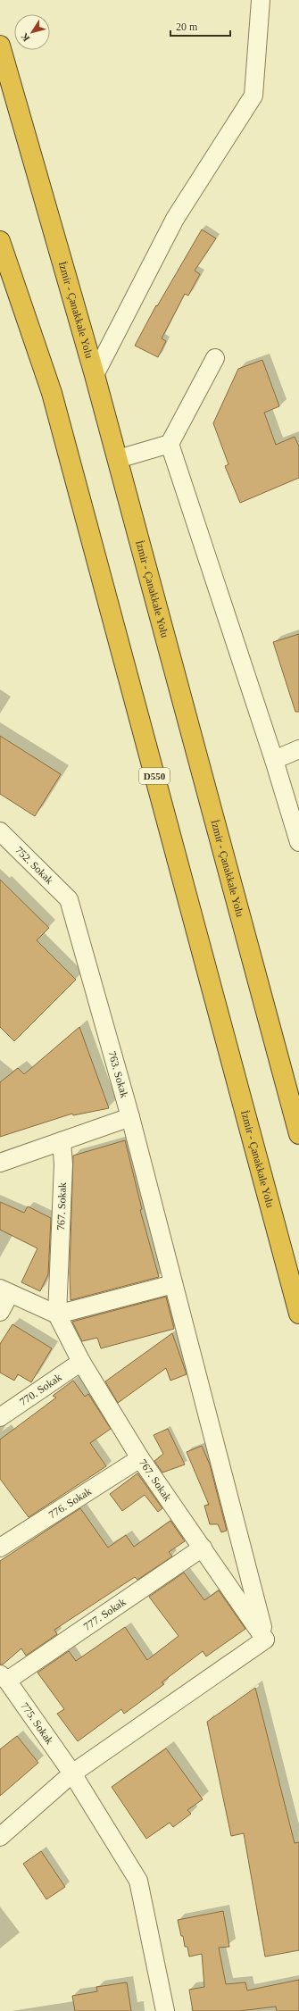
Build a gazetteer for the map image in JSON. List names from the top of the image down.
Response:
{
  "streets": {
    "highway": ["İzmir - Çanakkale Yolu", "D550"],
    "street": [
      "752. Sokak",
      "763. Sokak",
      "767. Sokak",
      "770. Sokak",
      "776. Sokak",
      "777. Sokak",
      "775. Sokak"
    ]
  },
  "crossings": [
    ["752. Sokak", "763. Sokak"],
    ["763. Sokak", "767. Sokak"],
    ["767. Sokak", "770. Sokak"],
    ["767. Sokak", "776. Sokak"],
    ["767. Sokak", "777. Sokak"],
    ["777. Sokak", "775. Sokak"]
  ],
  "scale_bar": "20 m",
  "north": "bottom left"
}
